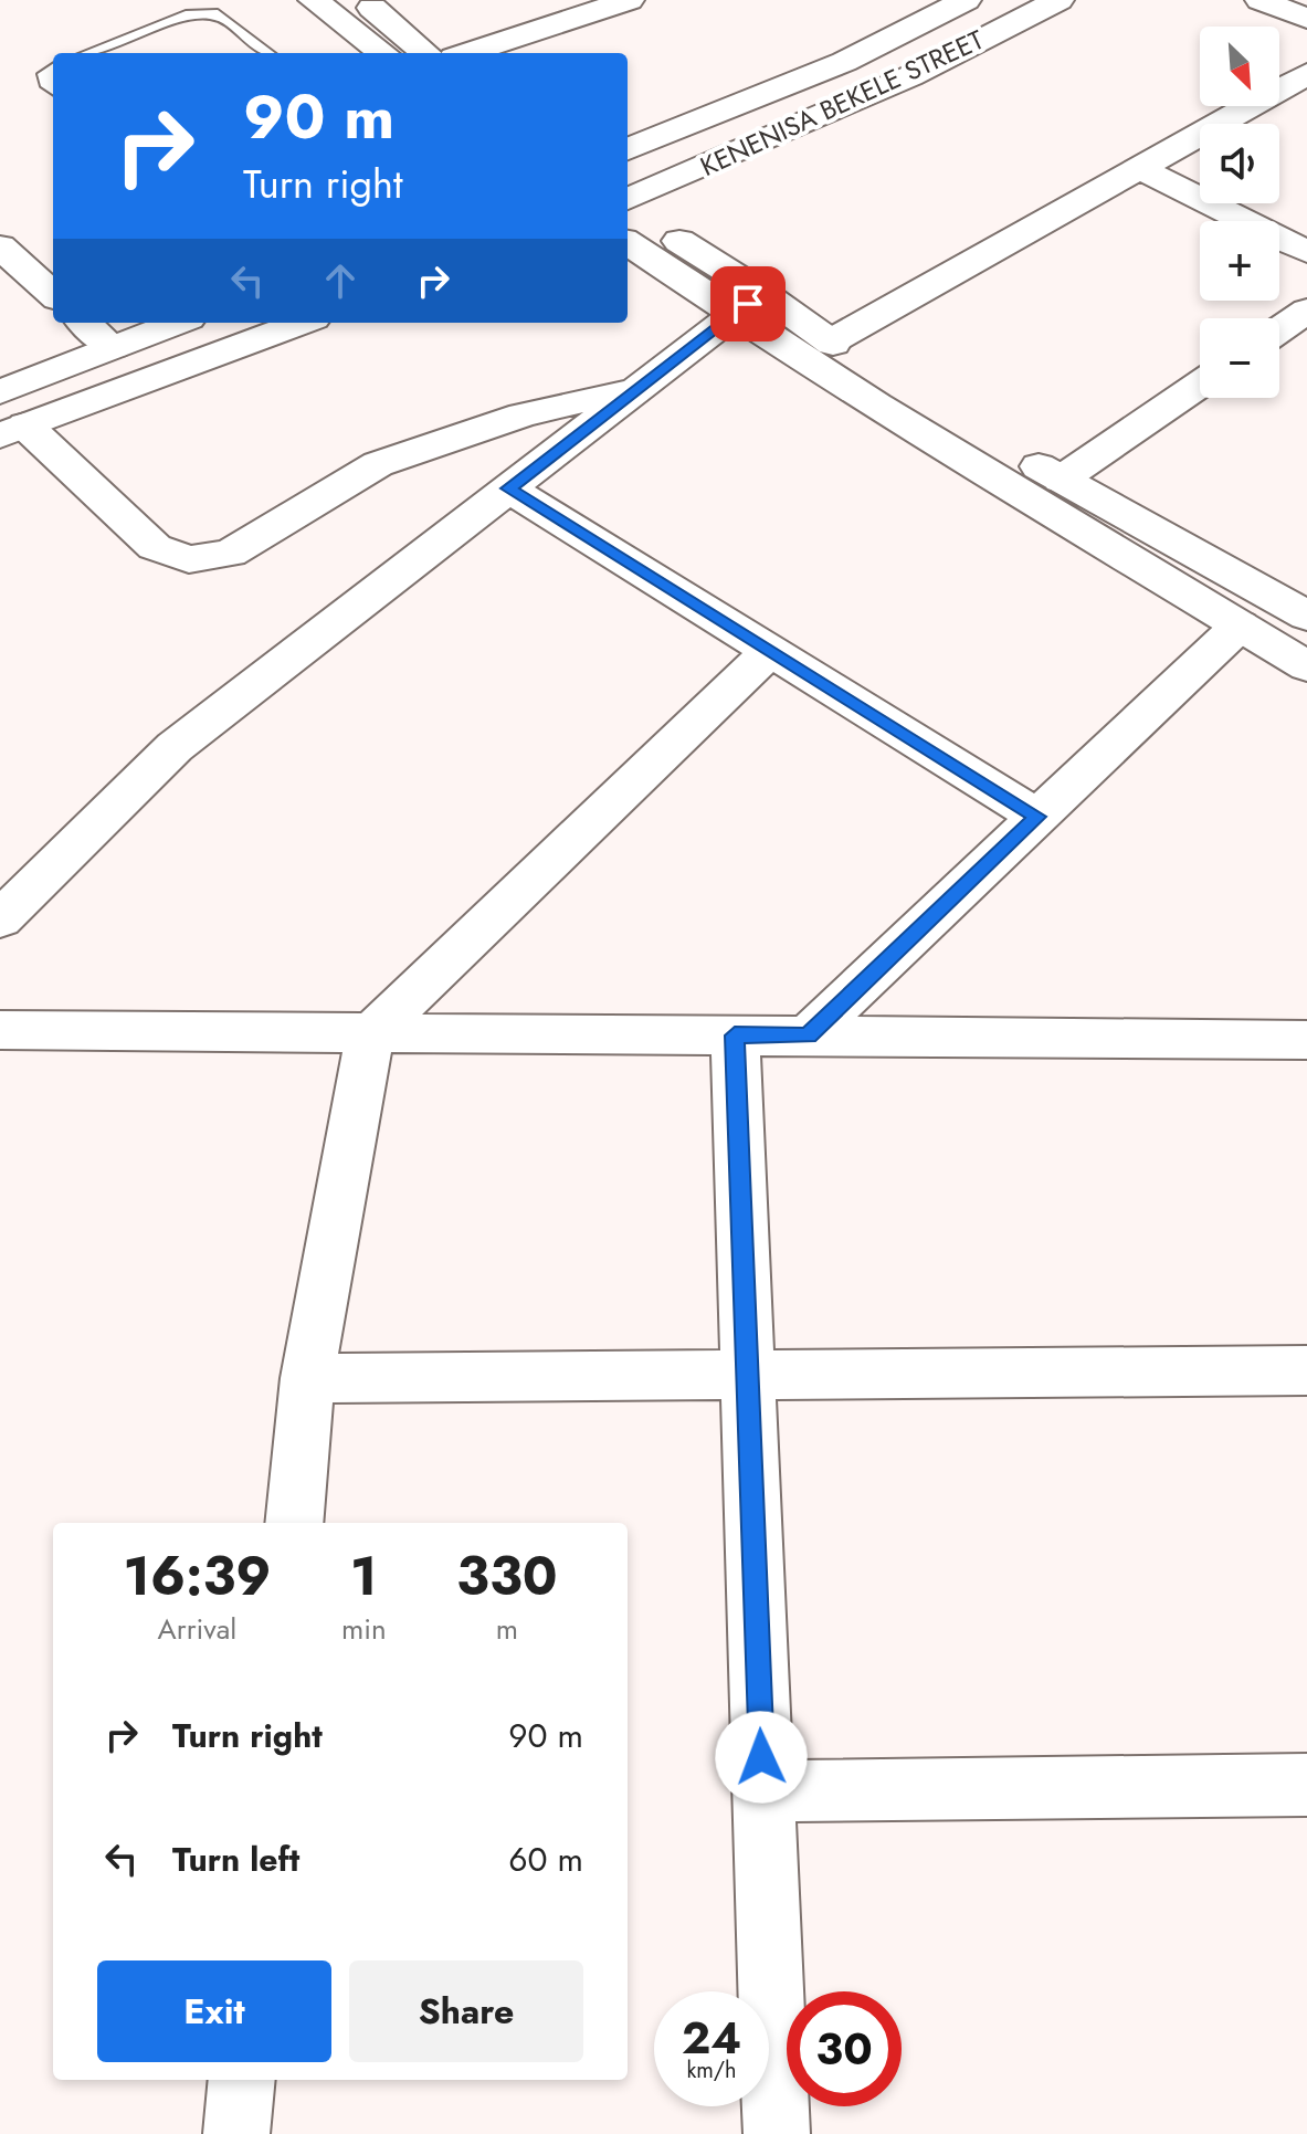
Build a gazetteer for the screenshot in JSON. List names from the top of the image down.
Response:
{
  "streets": {
    "street": ["KENENISA BEKELE STREET"]
  },
  "north": "bottom right",
  "page": {
    "map_buttons": ["+", "−"],
    "turn": ["90 m", "Turn right"],
    "eta": [
      "16:39",
      "Arrival",
      "1",
      "min",
      "330",
      "m"
    ],
    "list": [
      {
        "name": "Turn right",
        "value": "90 m"
      },
      {
        "name": "Turn left",
        "value": "60 m"
      }
    ],
    "buttons": ["Exit", "Share"],
    "speed": "24 km/h",
    "limit": "30"
  }
}
